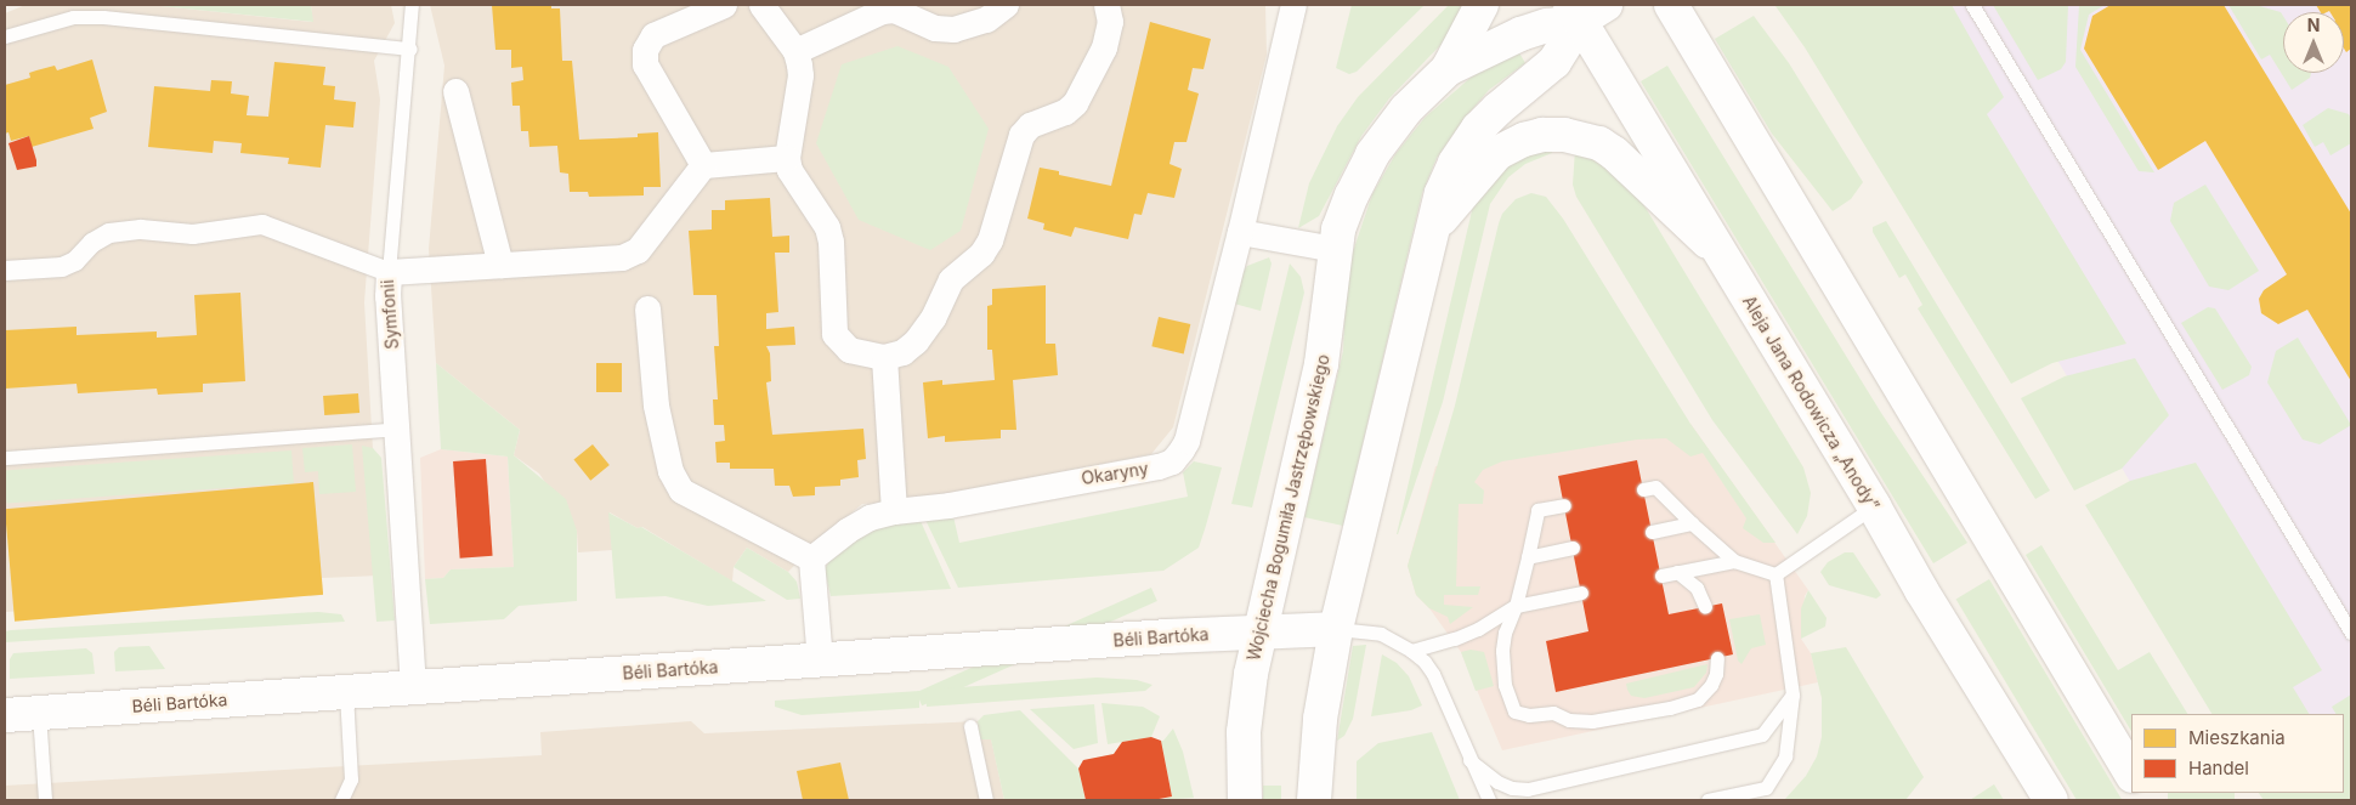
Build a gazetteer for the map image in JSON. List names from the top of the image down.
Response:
{
  "streets": {
    "street": [
      "Symfonii",
      "Aleja Jana Rodowicza „Anody”",
      "Okaryny",
      "Wojciecha Bogumiła Jastrzębowskiego",
      "Béli Bartóka"
    ]
  },
  "crossings": [
    ["Symfonii", "Béli Bartóka"],
    ["Wojciecha Bogumiła Jastrzębowskiego", "Béli Bartóka"]
  ],
  "legend": ["Mieszkania", "Handel"],
  "north": "top"
}
